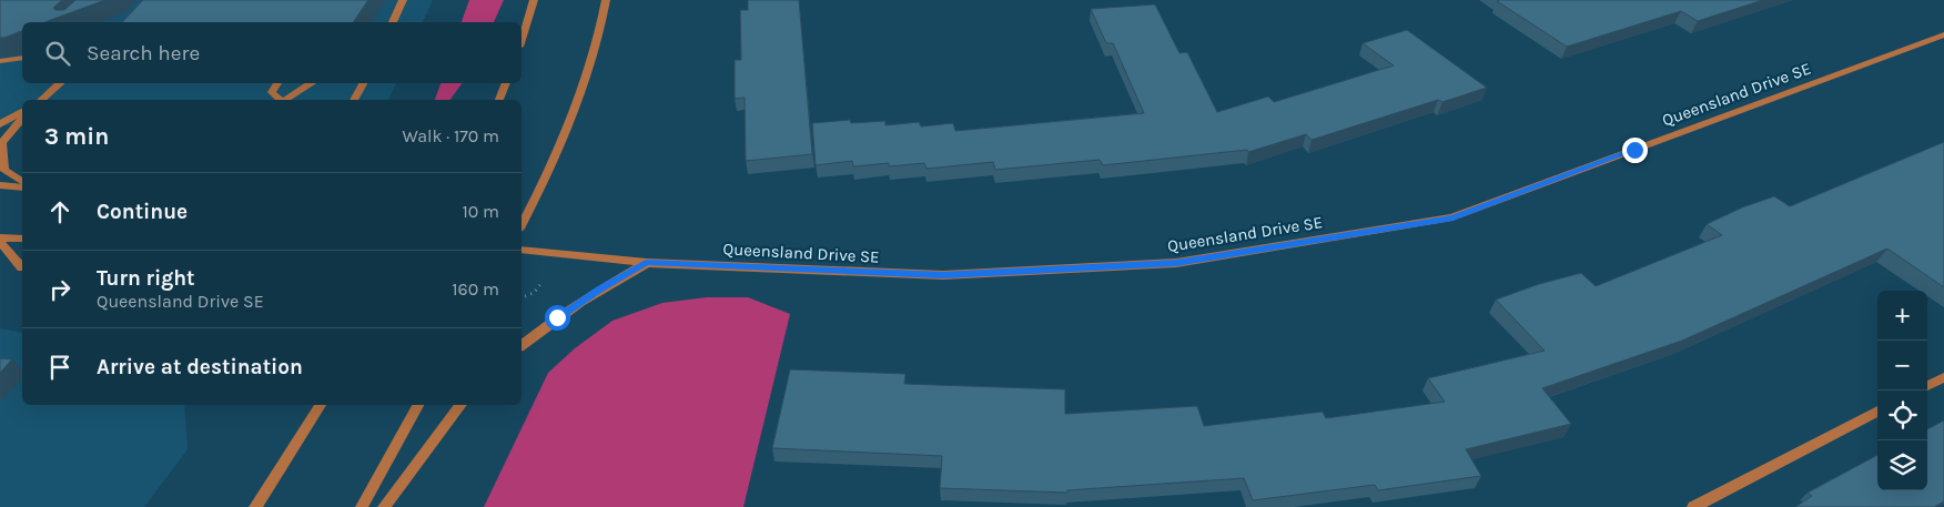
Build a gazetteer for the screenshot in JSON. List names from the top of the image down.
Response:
{
  "streets": {
    "street": ["Queensland Drive SE"]
  },
  "page": {
    "search": "Search here",
    "heading": ["3 min", "Walk · 170 m"],
    "list": [
      ["Continue", "10 m"],
      ["Turn right", "Queensland Drive SE", "160 m"],
      "Arrive at destination"
    ],
    "map_buttons": ["+", "−"]
  }
}
